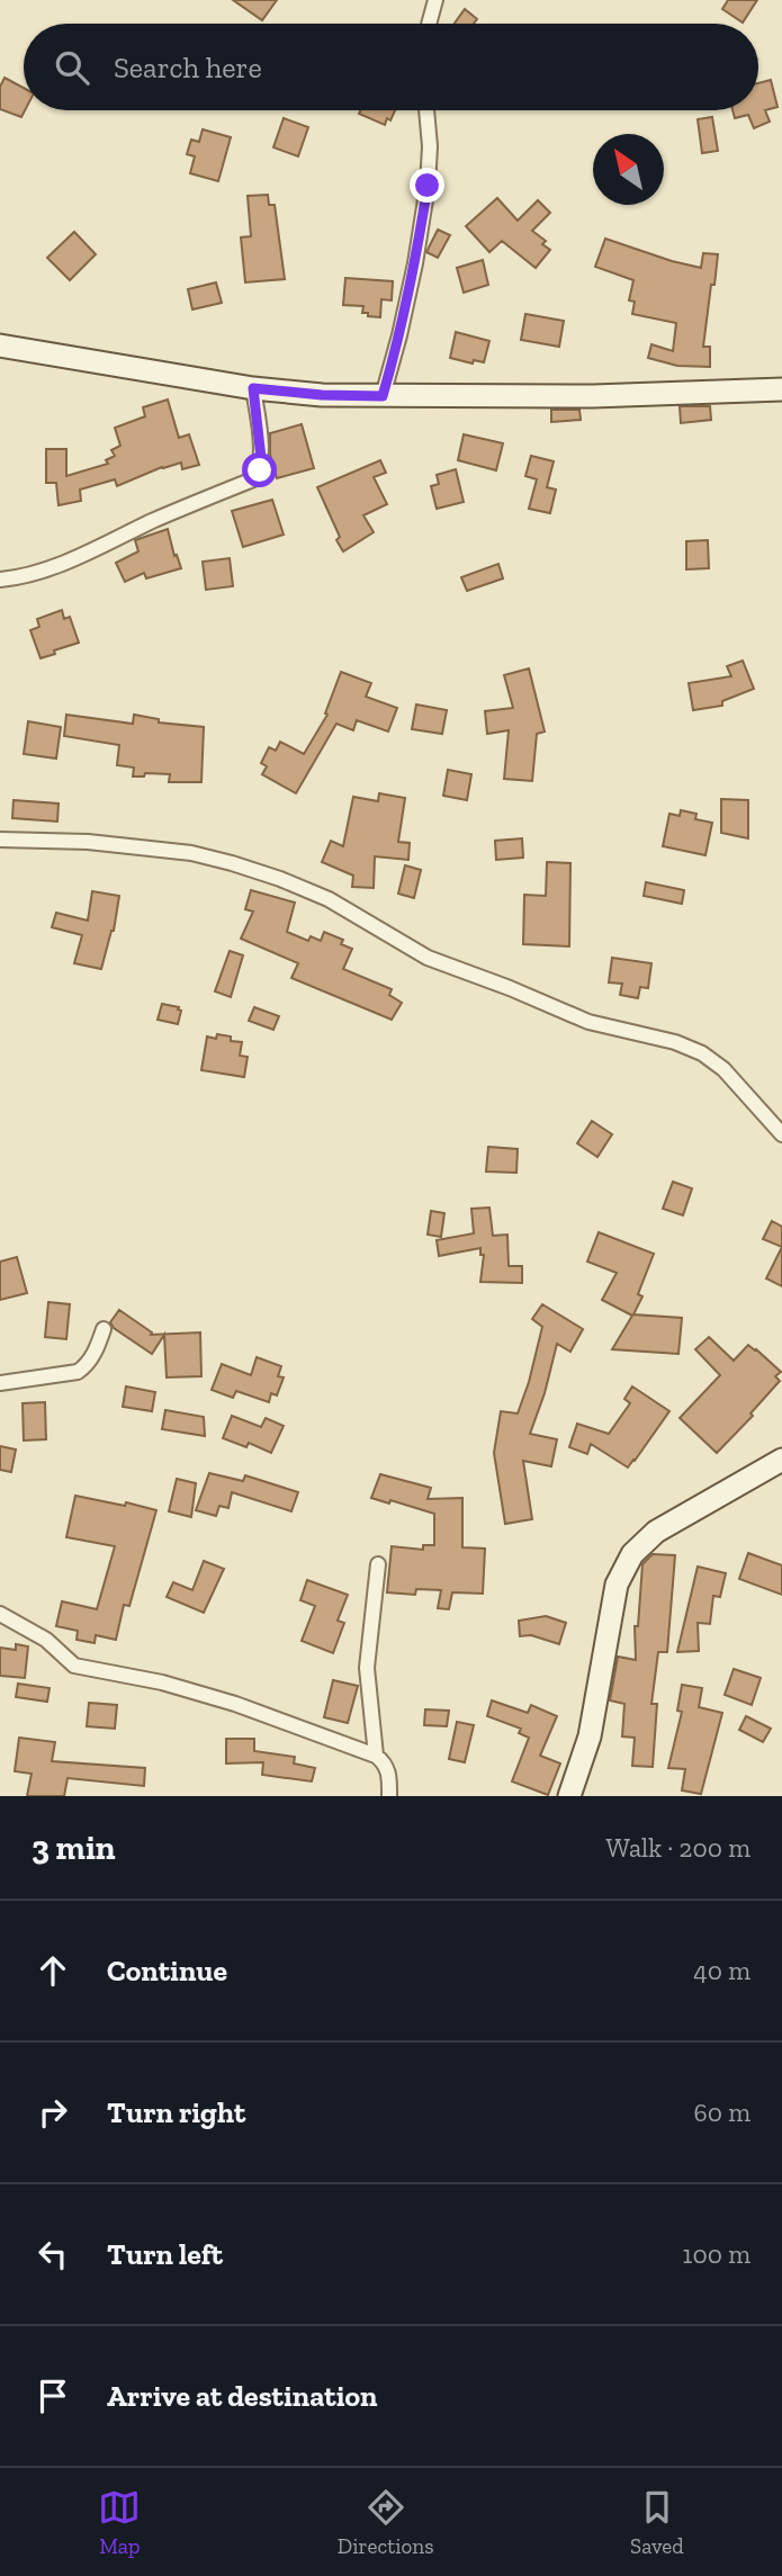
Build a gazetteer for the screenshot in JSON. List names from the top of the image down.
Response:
{
  "north": "top left",
  "page": {
    "search": "Search here",
    "heading": ["3 min", "Walk · 200 m"],
    "list": [
      ["Continue", "40 m"],
      ["Turn right", "60 m"],
      ["Turn left", "100 m"],
      "Arrive at destination"
    ],
    "nav": ["Map", "Directions", "Saved"]
  }
}
